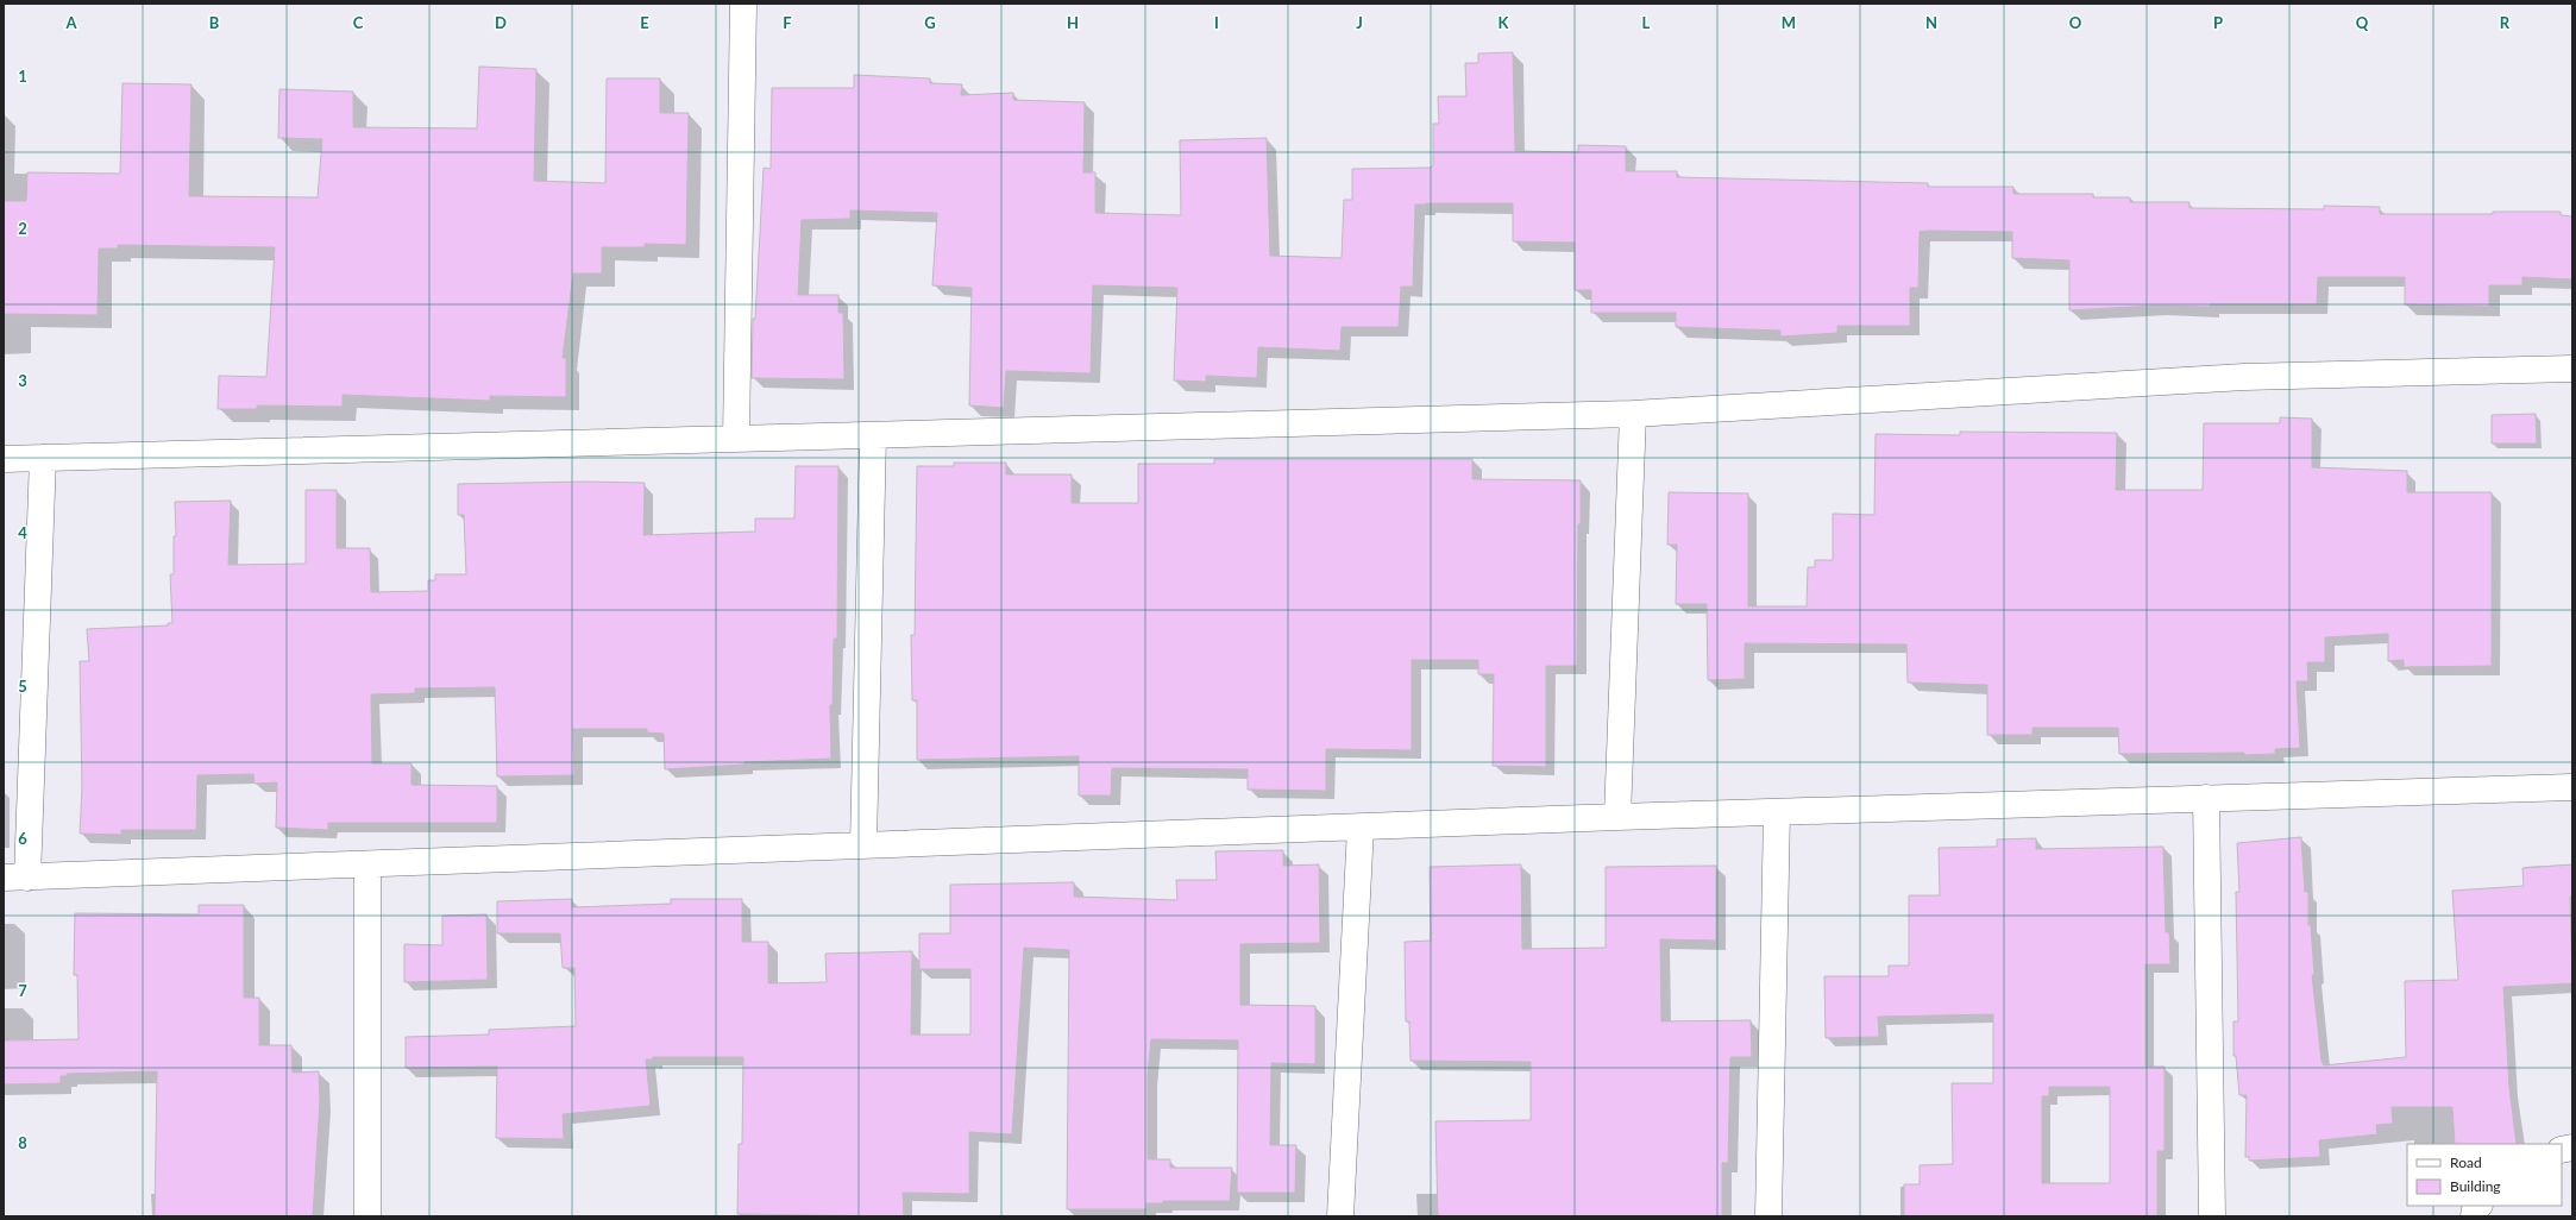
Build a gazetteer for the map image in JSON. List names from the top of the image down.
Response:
{
  "legend": ["Road", "Building"],
  "grid": {
    "columns": [
      "A",
      "B",
      "C",
      "D",
      "E",
      "F",
      "G",
      "H",
      "I",
      "J",
      "K",
      "L",
      "M",
      "N",
      "O",
      "P",
      "Q",
      "R"
    ],
    "rows": [
      "1",
      "2",
      "3",
      "4",
      "5",
      "6",
      "7",
      "8"
    ]
  }
}
